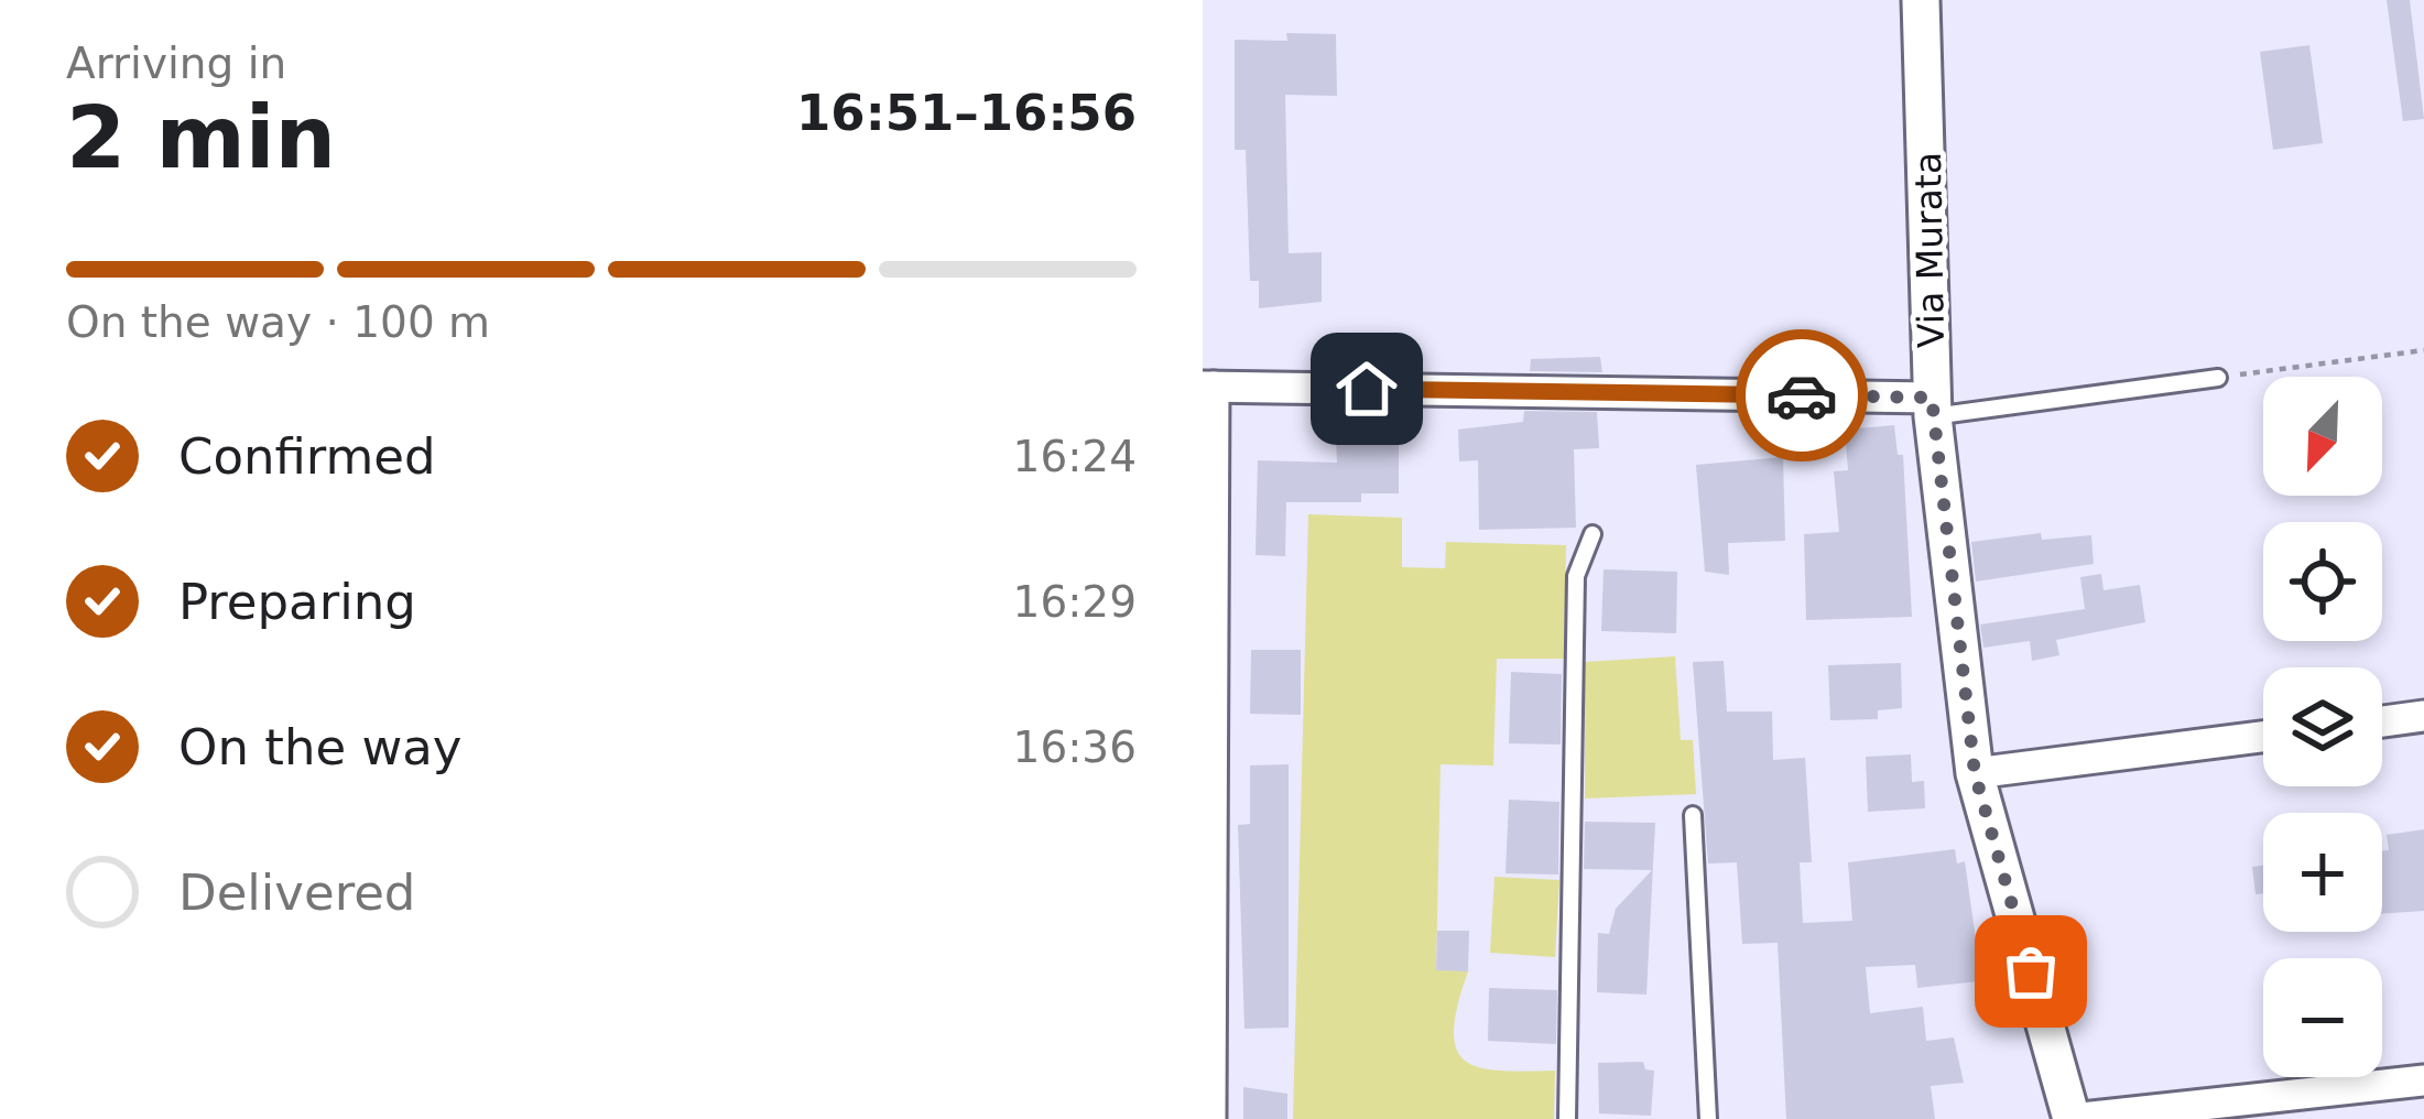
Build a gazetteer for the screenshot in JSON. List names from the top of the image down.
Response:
{
  "streets": {
    "street": ["Via Murata"]
  },
  "north": "bottom left",
  "page": {
    "heading": ["2 min", "Arriving in", "16:51–16:56"],
    "bar": "On the way · 100 m",
    "map_buttons": ["+", "−"],
    "list": [
      ["Confirmed", "16:24"],
      ["Preparing", "16:29"],
      ["On the way", "16:36"],
      "Delivered"
    ]
  }
}
